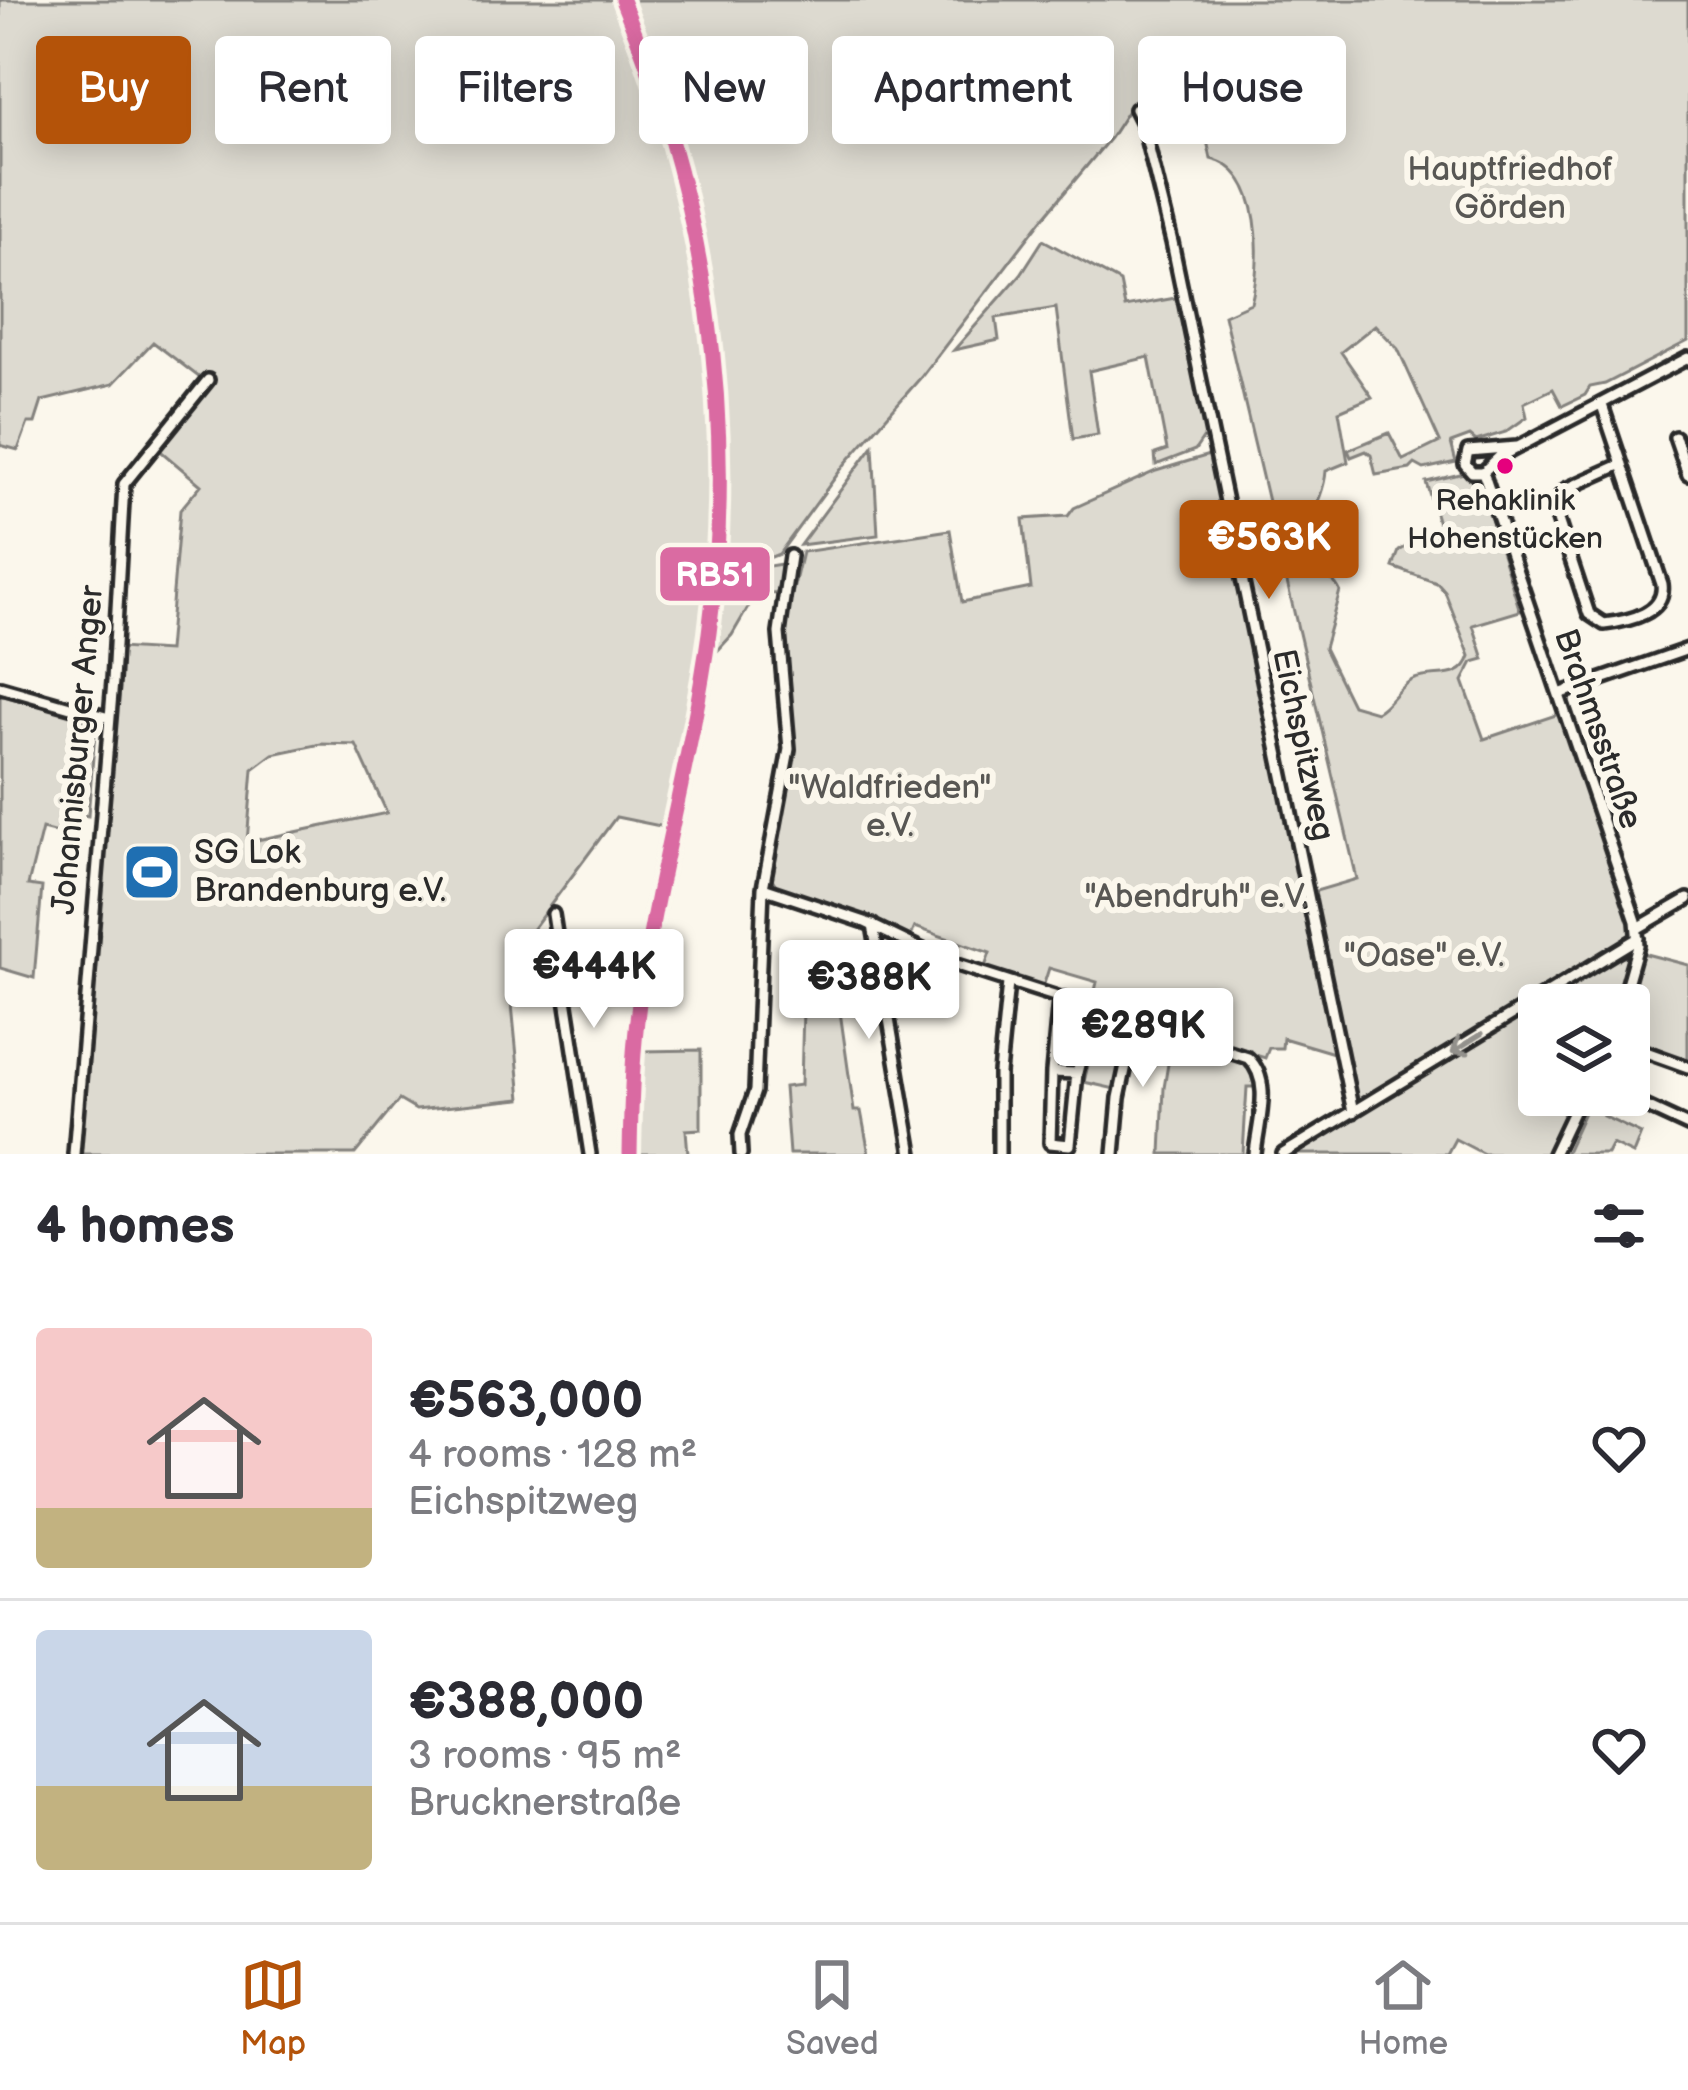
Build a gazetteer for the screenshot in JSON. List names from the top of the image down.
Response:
{
  "streets": {
    "street": ["Brahmsstraße", "Eichspitzweg", "Johannisburger Anger"]
  },
  "parks": [
    "Hauptfriedhof Görden",
    "\"Waldfrieden\" e.V.",
    "\"Abendruh\" e.V.",
    "\"Oase\" e.V."
  ],
  "places": {
    "other": ["Rehaklinik Hohenstücken"],
    "sports": ["SG Lok Brandenburg e.V."]
  },
  "lines": ["transit line RB51"],
  "page": {
    "chip": [
      "Buy",
      "Rent",
      "Filters",
      "New",
      "Apartment",
      "House"
    ],
    "price": [
      "€563K",
      "€444K",
      "€388K",
      "€289K"
    ],
    "heading": "4 homes",
    "list": [
      {
        "name": "€563,000",
        "note": "4 rooms · 128 m² · Eichspitzweg"
      },
      {
        "name": "€388,000",
        "note": "3 rooms · 95 m² · Brucknerstraße"
      }
    ],
    "tabs": ["Map", "Saved", "Home"]
  }
}
